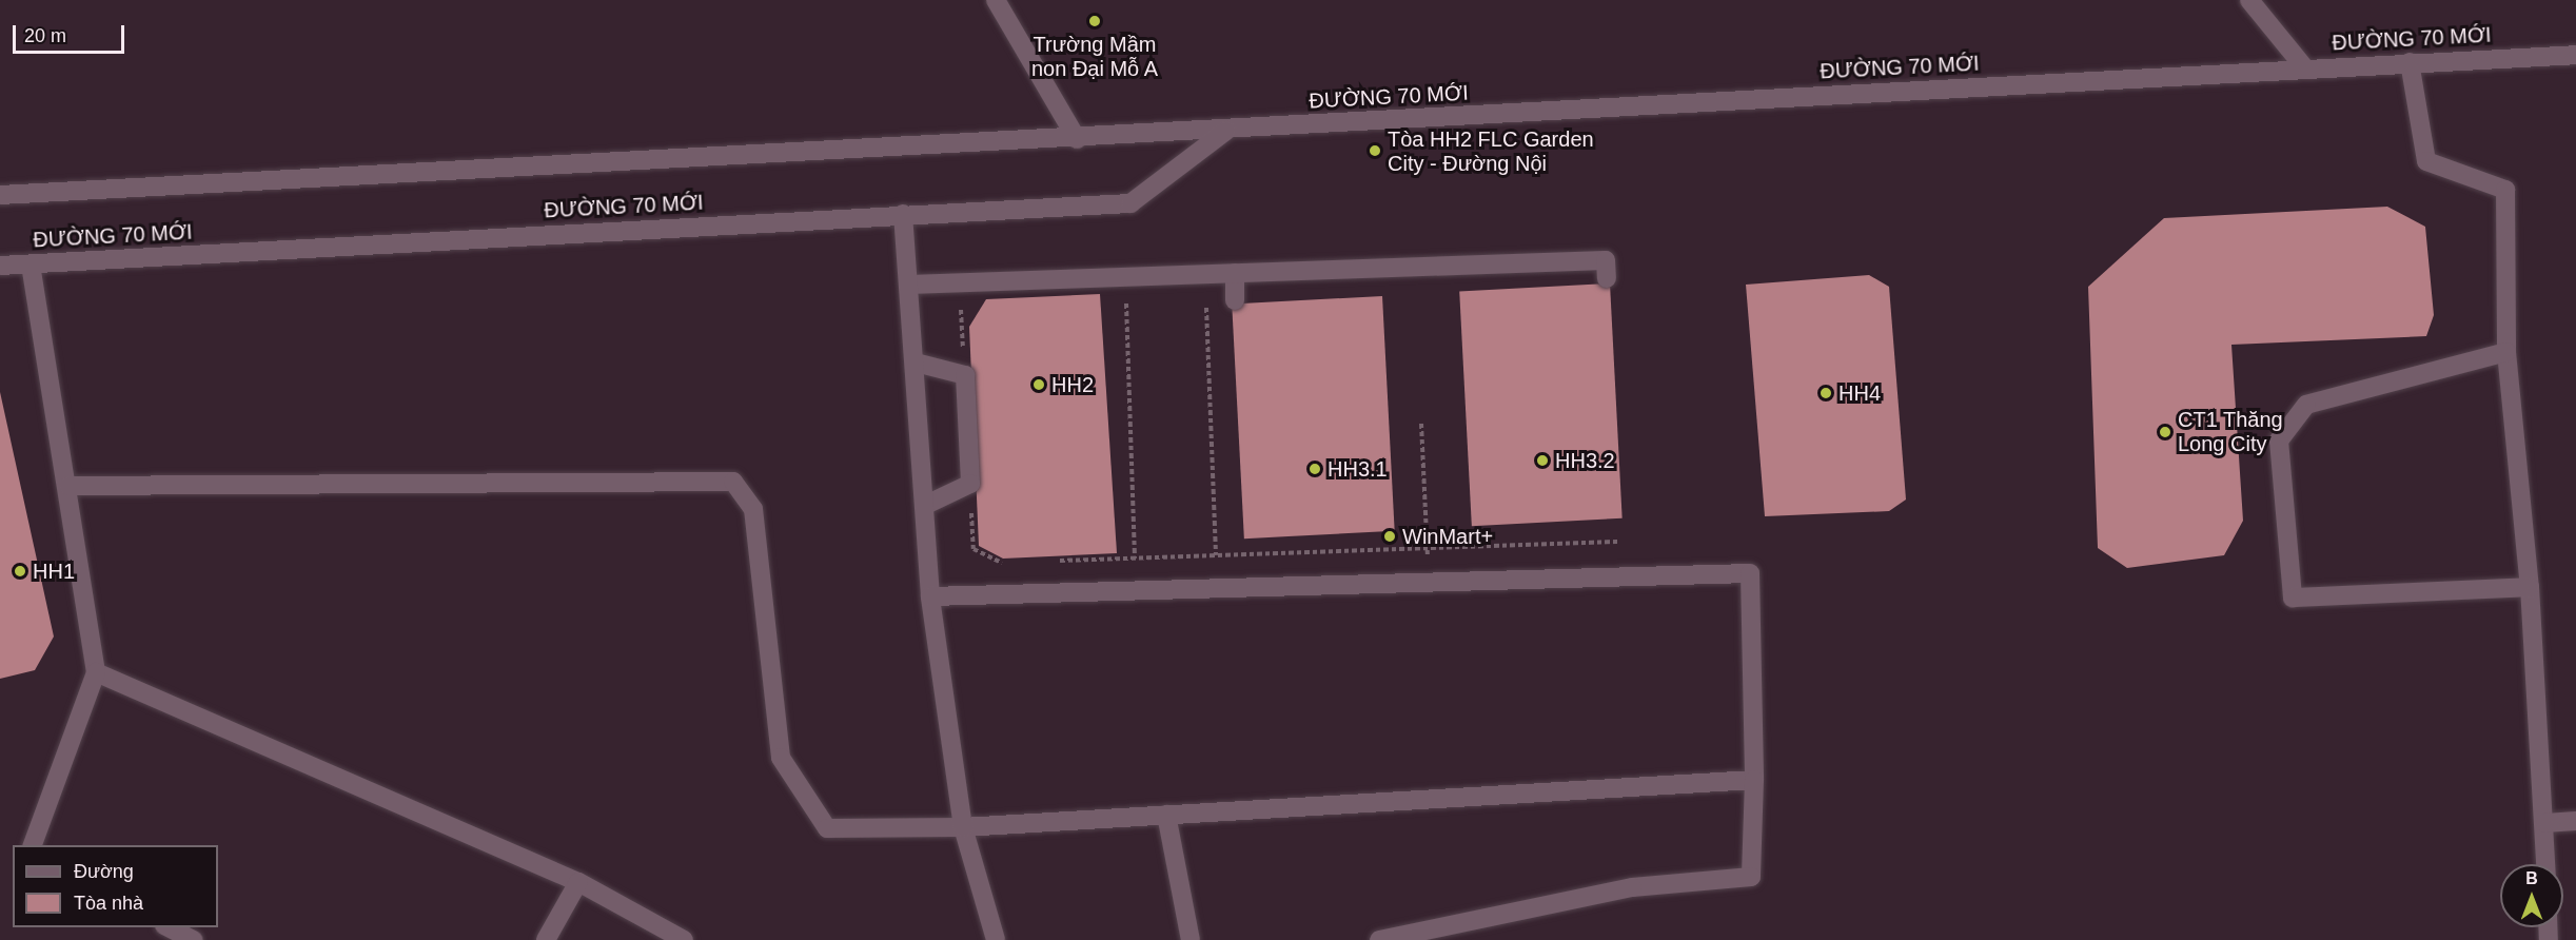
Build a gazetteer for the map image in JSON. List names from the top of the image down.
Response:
{
  "streets": {
    "street": ["ĐƯỜNG 70 MỚI"]
  },
  "places": [
    "Trường Mầm non Đại Mỗ A",
    "Tòa HH2 FLC Garden City - Đường Nội",
    "HH2",
    "HH4",
    "CT1 Thăng Long City",
    "HH3.2",
    "HH3.1",
    "WinMart+",
    "HH1"
  ],
  "legend": ["Đường", "Tòa nhà"],
  "scale_bar": "20 m",
  "north": "top"
}
